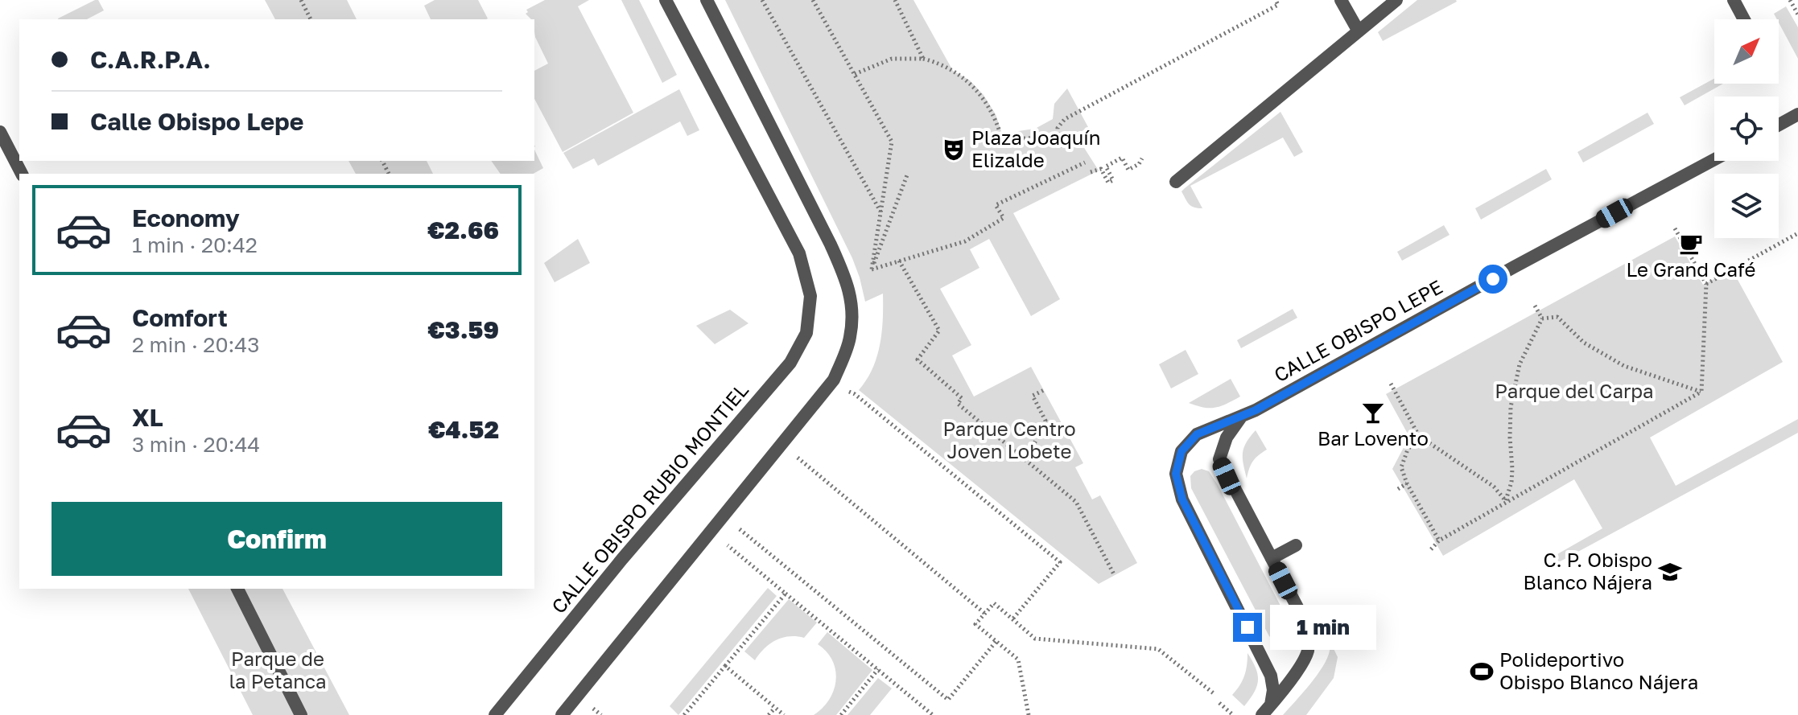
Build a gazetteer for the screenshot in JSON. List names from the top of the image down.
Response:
{
  "streets": {
    "street": ["CALLE OBISPO LEPE", "CALLE OBISPO RUBIO MONTIEL"]
  },
  "parks": ["Parque del Carpa", "Parque Centro Joven Lobete", "Parque de la Petanca"],
  "places": {
    "theatre": ["Plaza Joaquín Elizalde"],
    "cafe": ["Le Grand Café"],
    "bar": ["Bar Lovento"],
    "school or university": ["C. P. Obispo Blanco Nájera"],
    "sports": ["Polideportivo Obispo Blanco Nájera"]
  },
  "north": "top right",
  "page": {
    "banner": ["C.A.R.P.A.", "Calle Obispo Lepe"],
    "list": [
      {
        "name": "Economy",
        "note": "1 min · 20:42",
        "value": "€2.66"
      },
      {
        "name": "Comfort",
        "note": "2 min · 20:43",
        "value": "€3.59"
      },
      {
        "name": "XL",
        "note": "3 min · 20:44",
        "value": "€4.52"
      }
    ],
    "buttons": "Confirm",
    "bubble": "1 min"
  }
}
